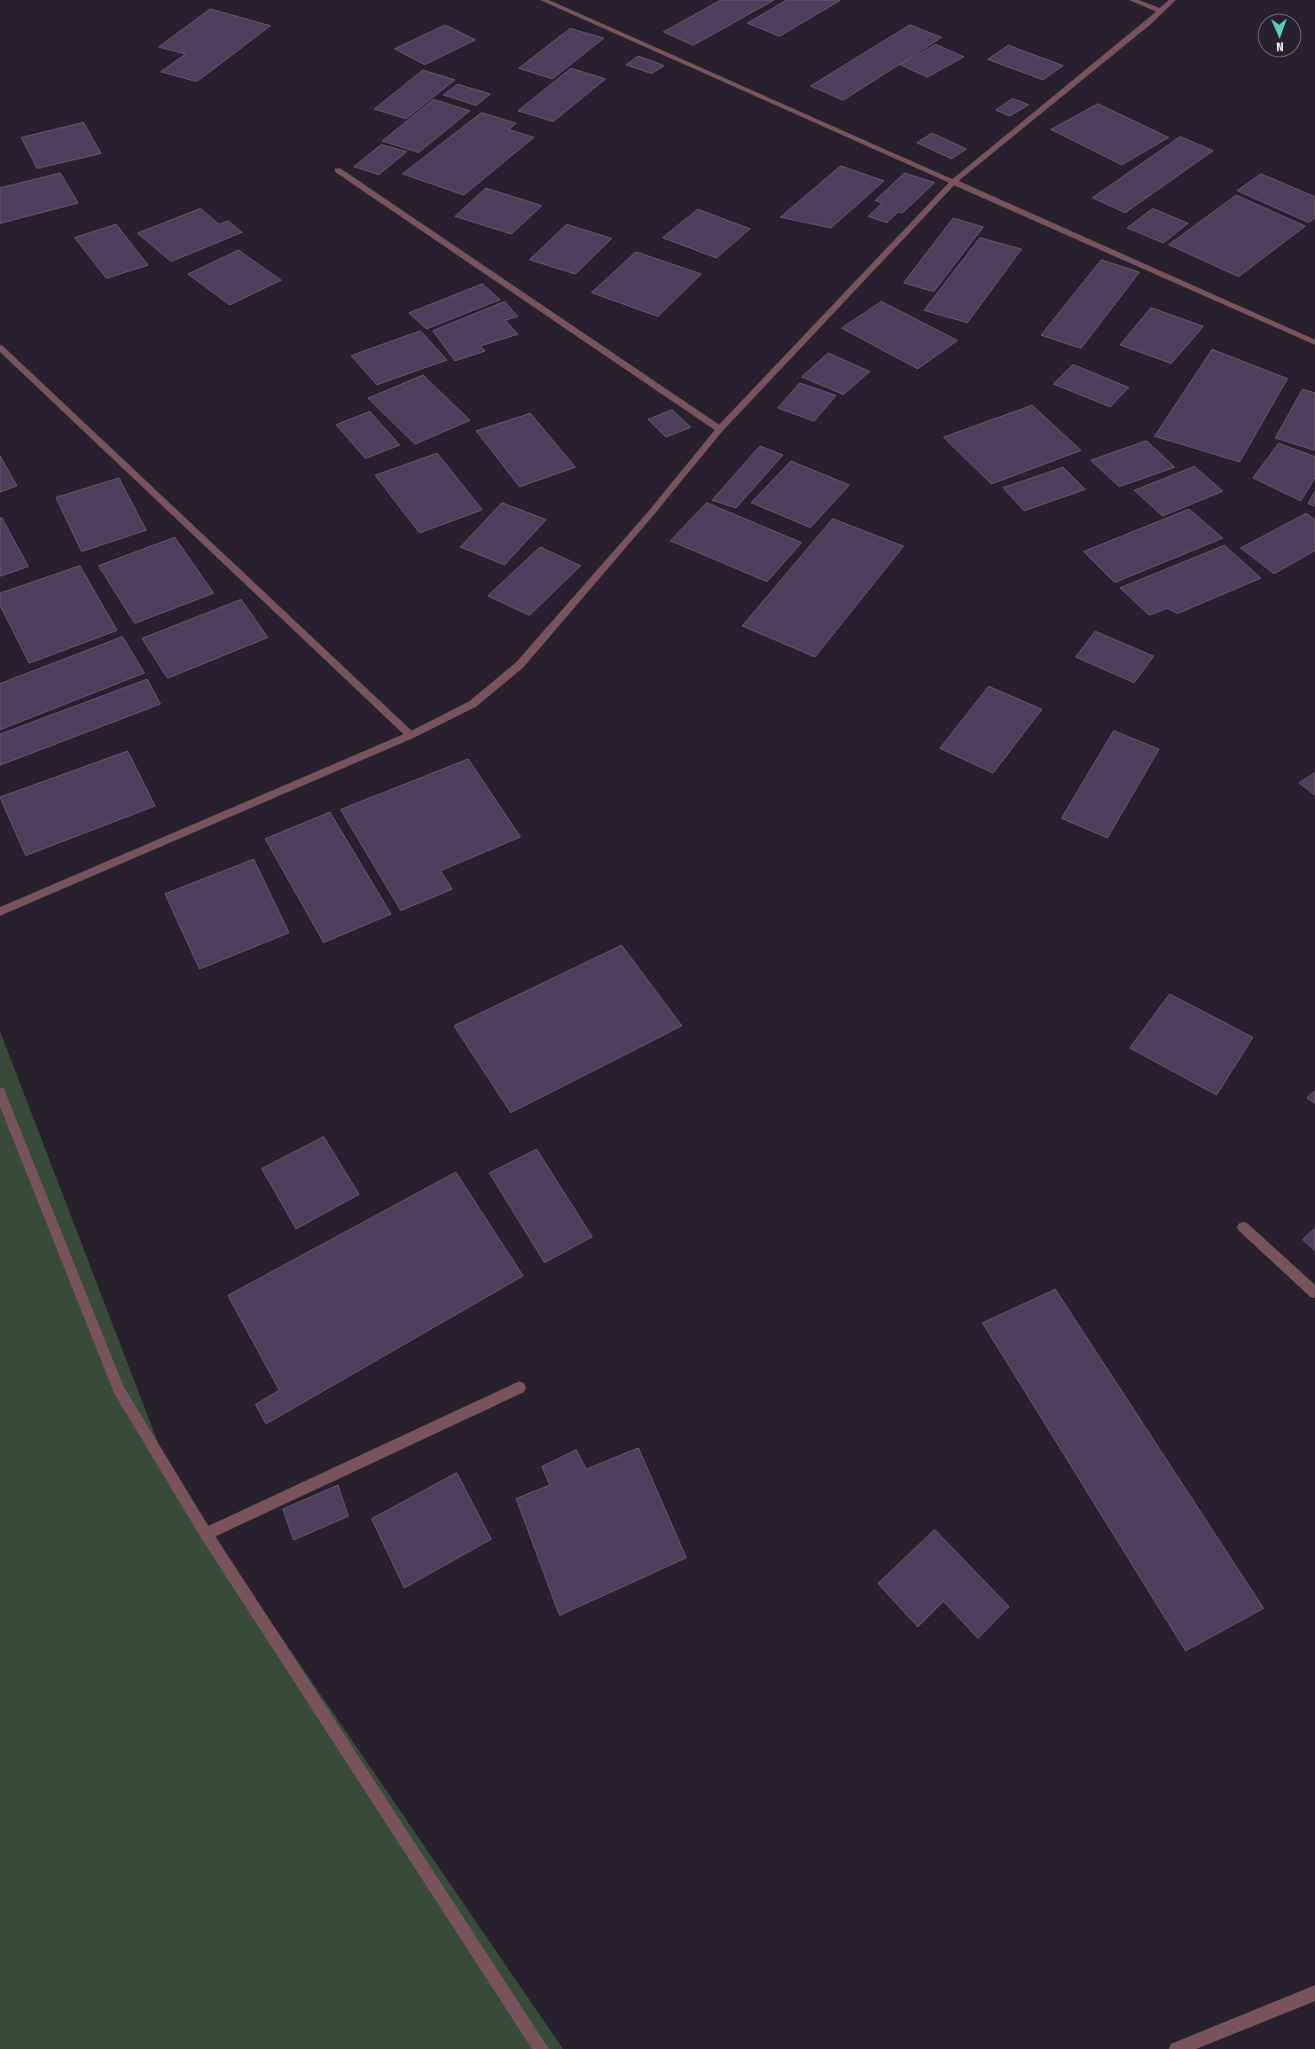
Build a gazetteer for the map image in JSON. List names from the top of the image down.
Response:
{
  "north": "bottom"
}
